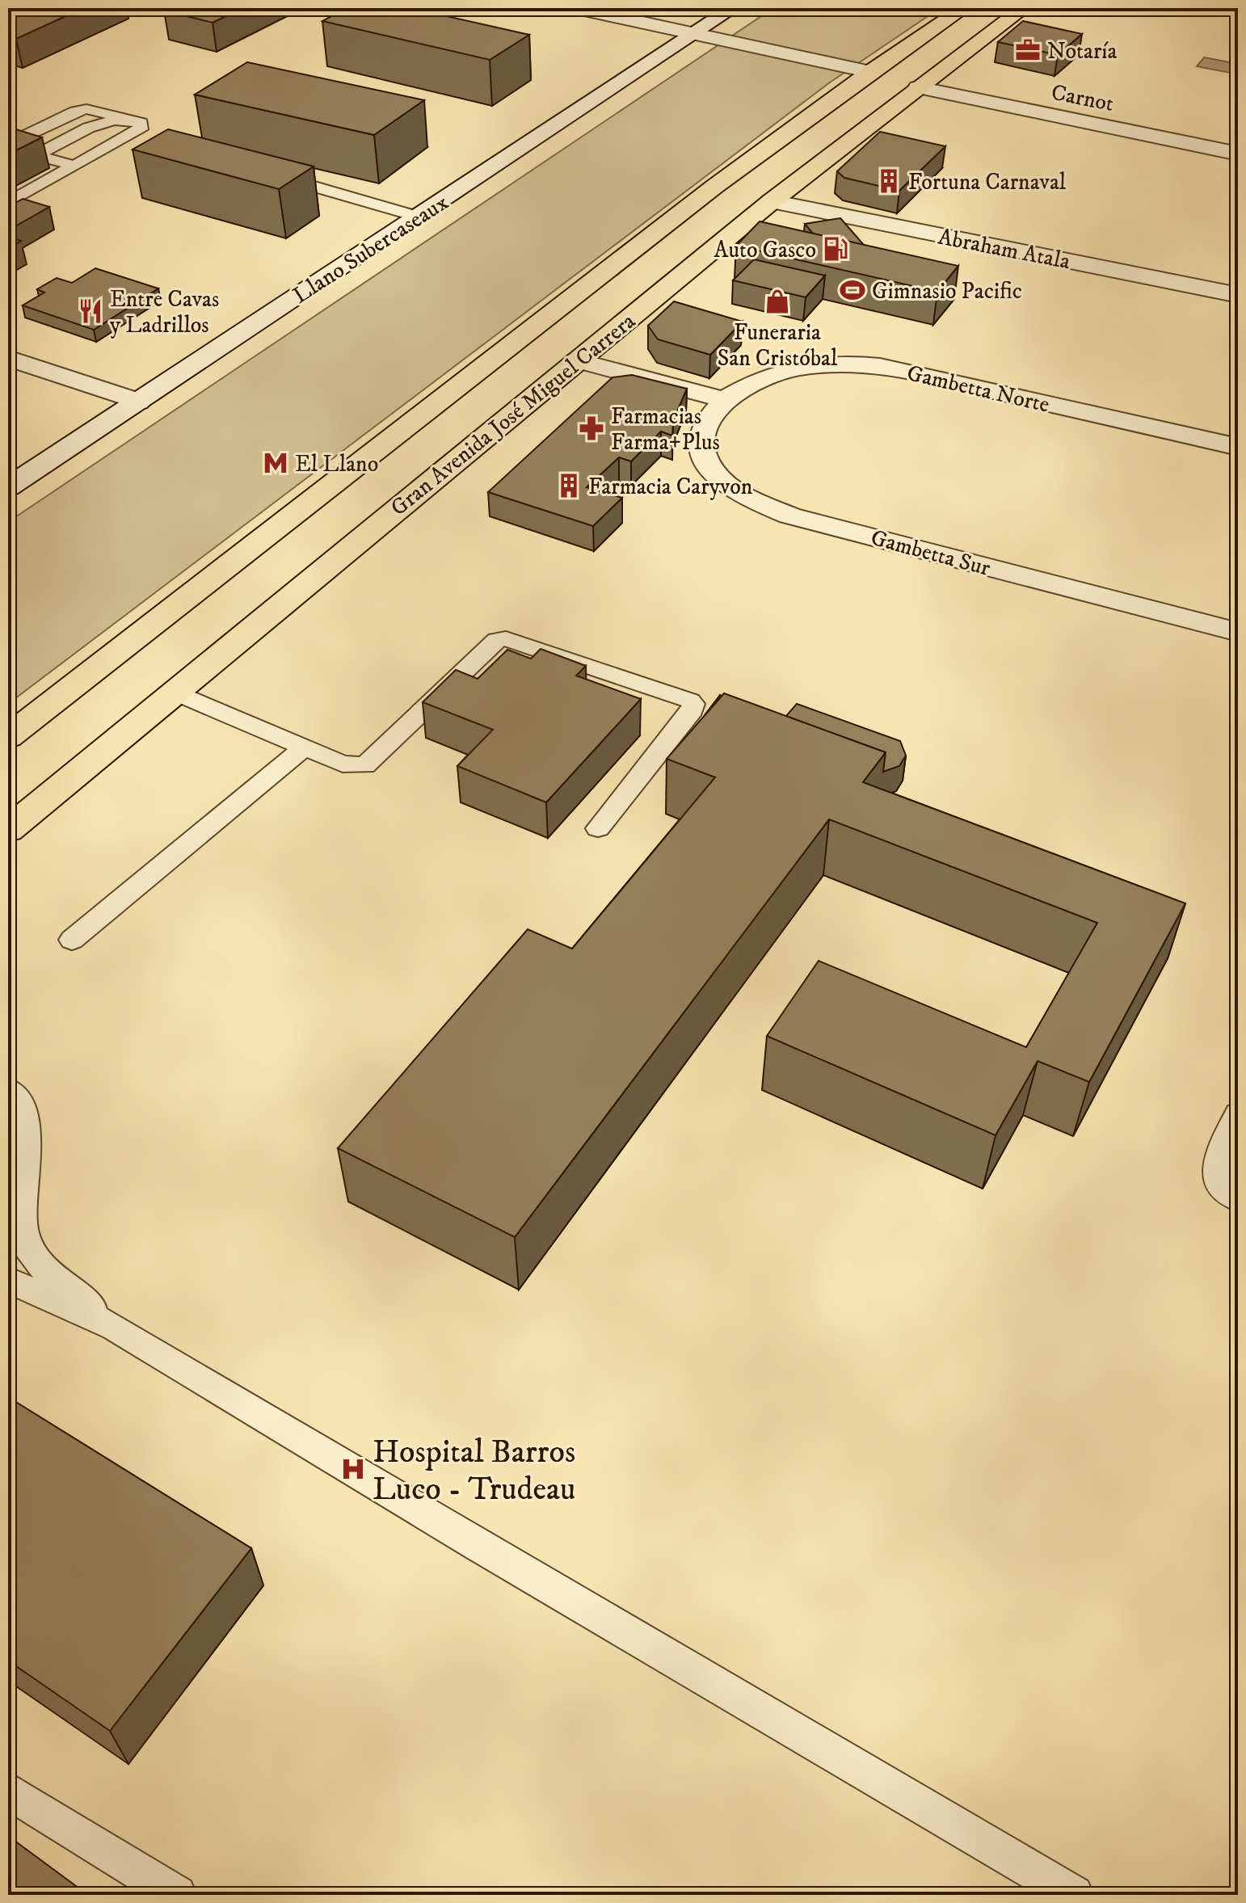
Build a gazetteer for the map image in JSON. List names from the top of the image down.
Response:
{
  "streets": {
    "main road": ["Gran Avenida José Miguel Carrera"],
    "street": [
      "Carnot",
      "Llano Subercaseaux",
      "Abraham Atala",
      "Gambetta Norte",
      "Gambetta Sur"
    ]
  },
  "crossings": [
    ["Carnot", "Gran Avenida José Miguel Carrera"],
    ["Abraham Atala", "Gran Avenida José Miguel Carrera"],
    ["Gambetta Norte", "Gambetta Sur"]
  ],
  "places": {
    "office": ["Notaría"],
    "building": ["Fortuna Carnaval", "Farmacia Caryvon"],
    "fuel station": ["Auto Gasco"],
    "sports": ["Gimnasio Pacific"],
    "shop": ["Funeraria San Cristóbal"],
    "restaurant": ["Entre Cavas y Ladrillos"],
    "pharmacy": ["Farmacias Farma+Plus"],
    "metro station": ["El Llano"],
    "hospital": ["Hospital Barros Luco - Trudeau"]
  }
}
